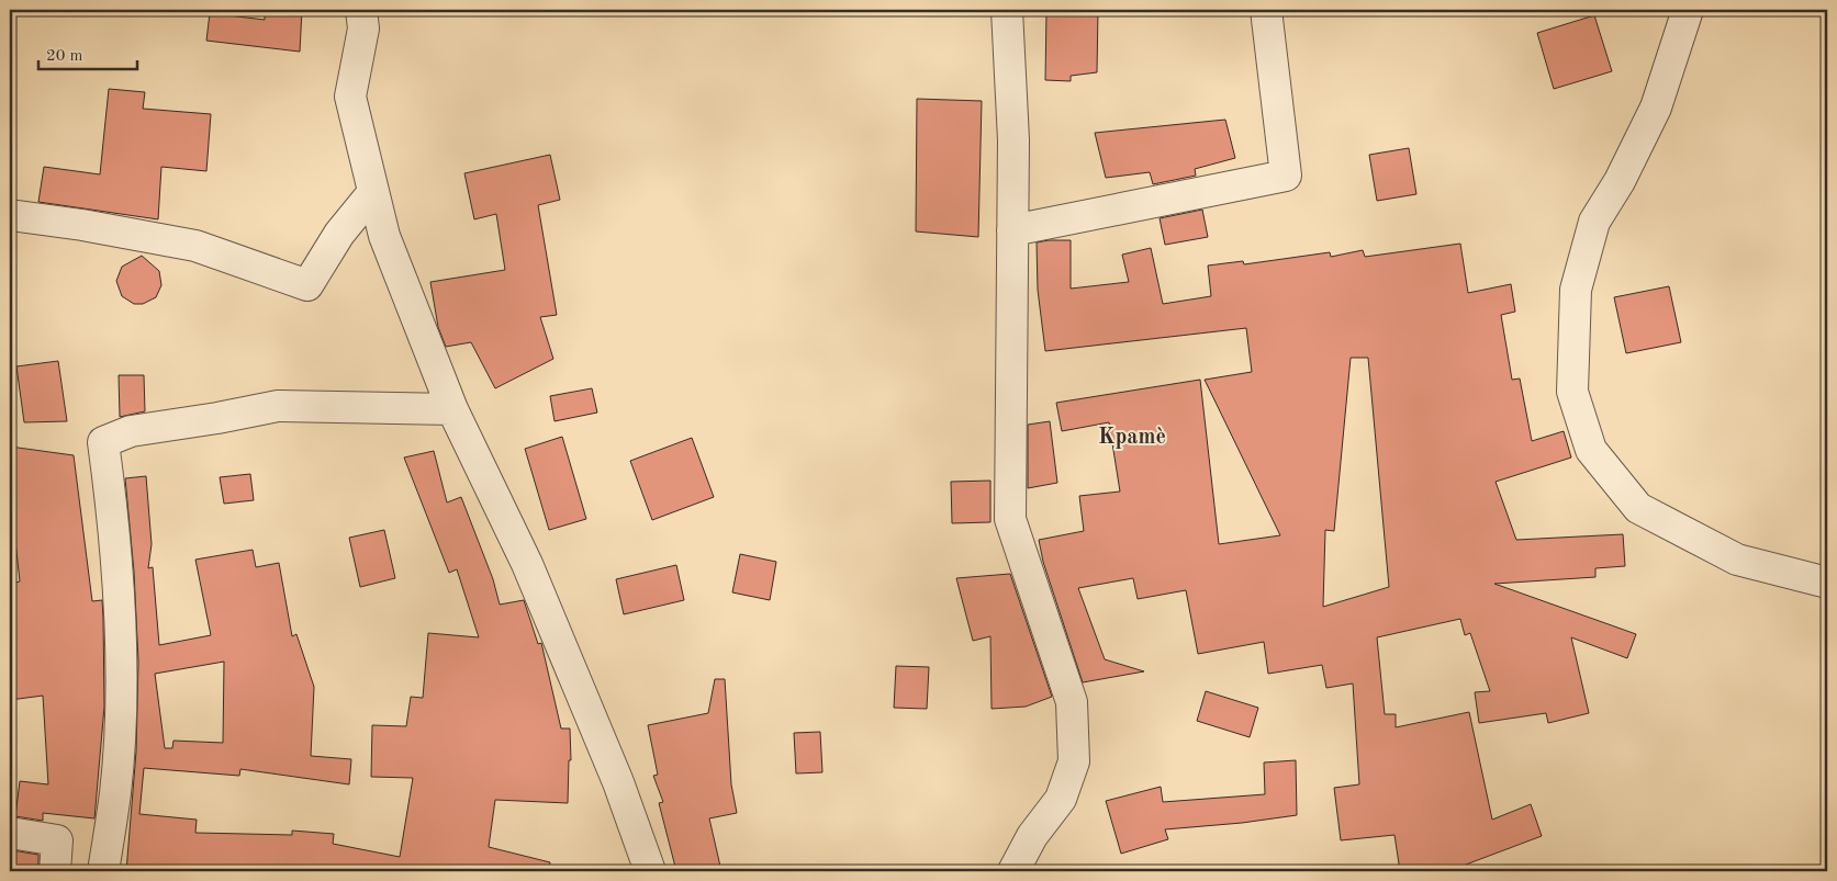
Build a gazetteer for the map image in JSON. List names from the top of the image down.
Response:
{
  "districts": ["Kpamè"],
  "scale_bar": "20 m"
}
